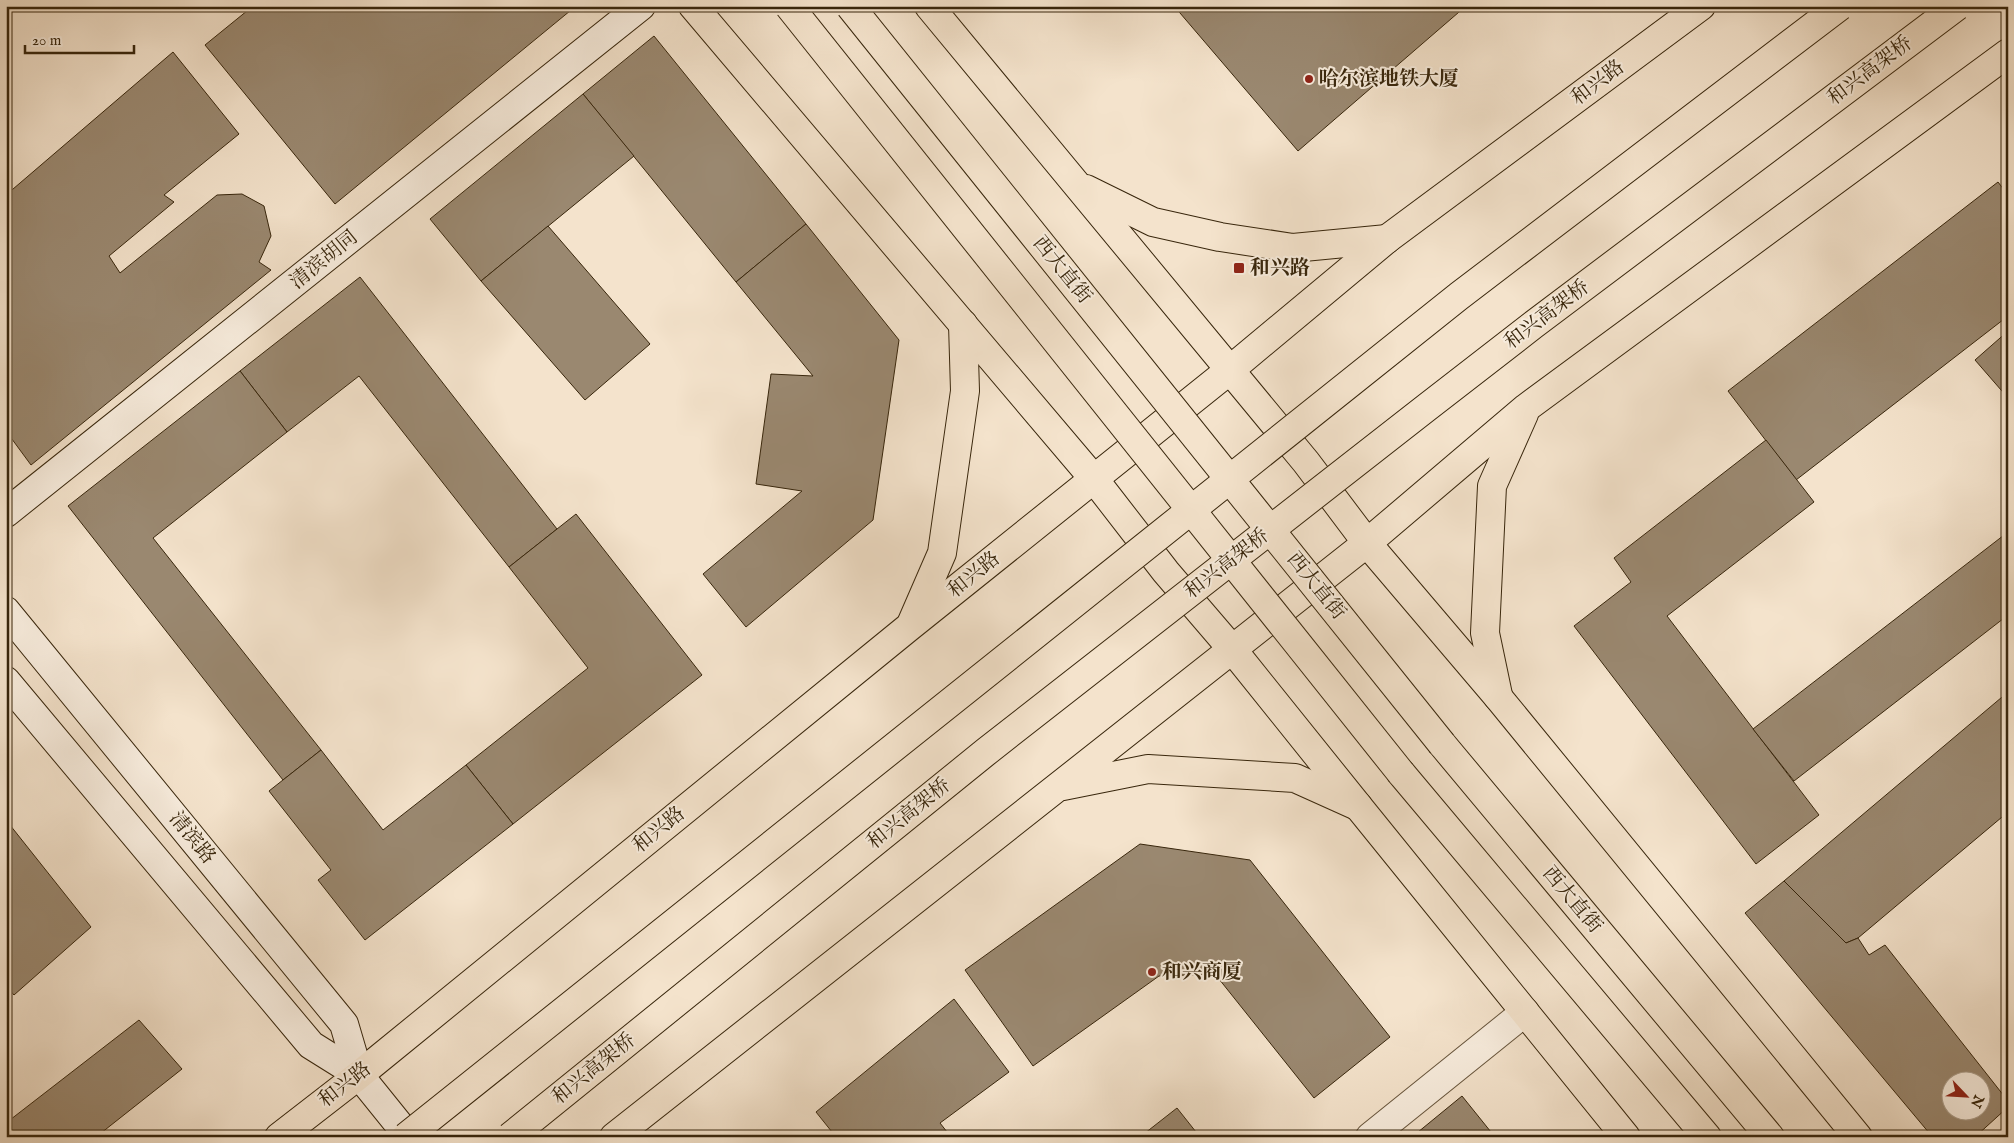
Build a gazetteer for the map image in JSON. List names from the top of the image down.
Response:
{
  "streets": {
    "main road": [
      "和兴高架桥",
      "和兴路",
      "清滨胡同",
      "西大直街",
      "清滨路"
    ]
  },
  "crossings": [
    ["和兴路", "清滨路"]
  ],
  "places": {
    "other": ["哈尔滨地铁大厦", "和兴商厦"],
    "transit": ["和兴路"]
  },
  "scale_bar": "20 m",
  "north": "bottom right"
}
